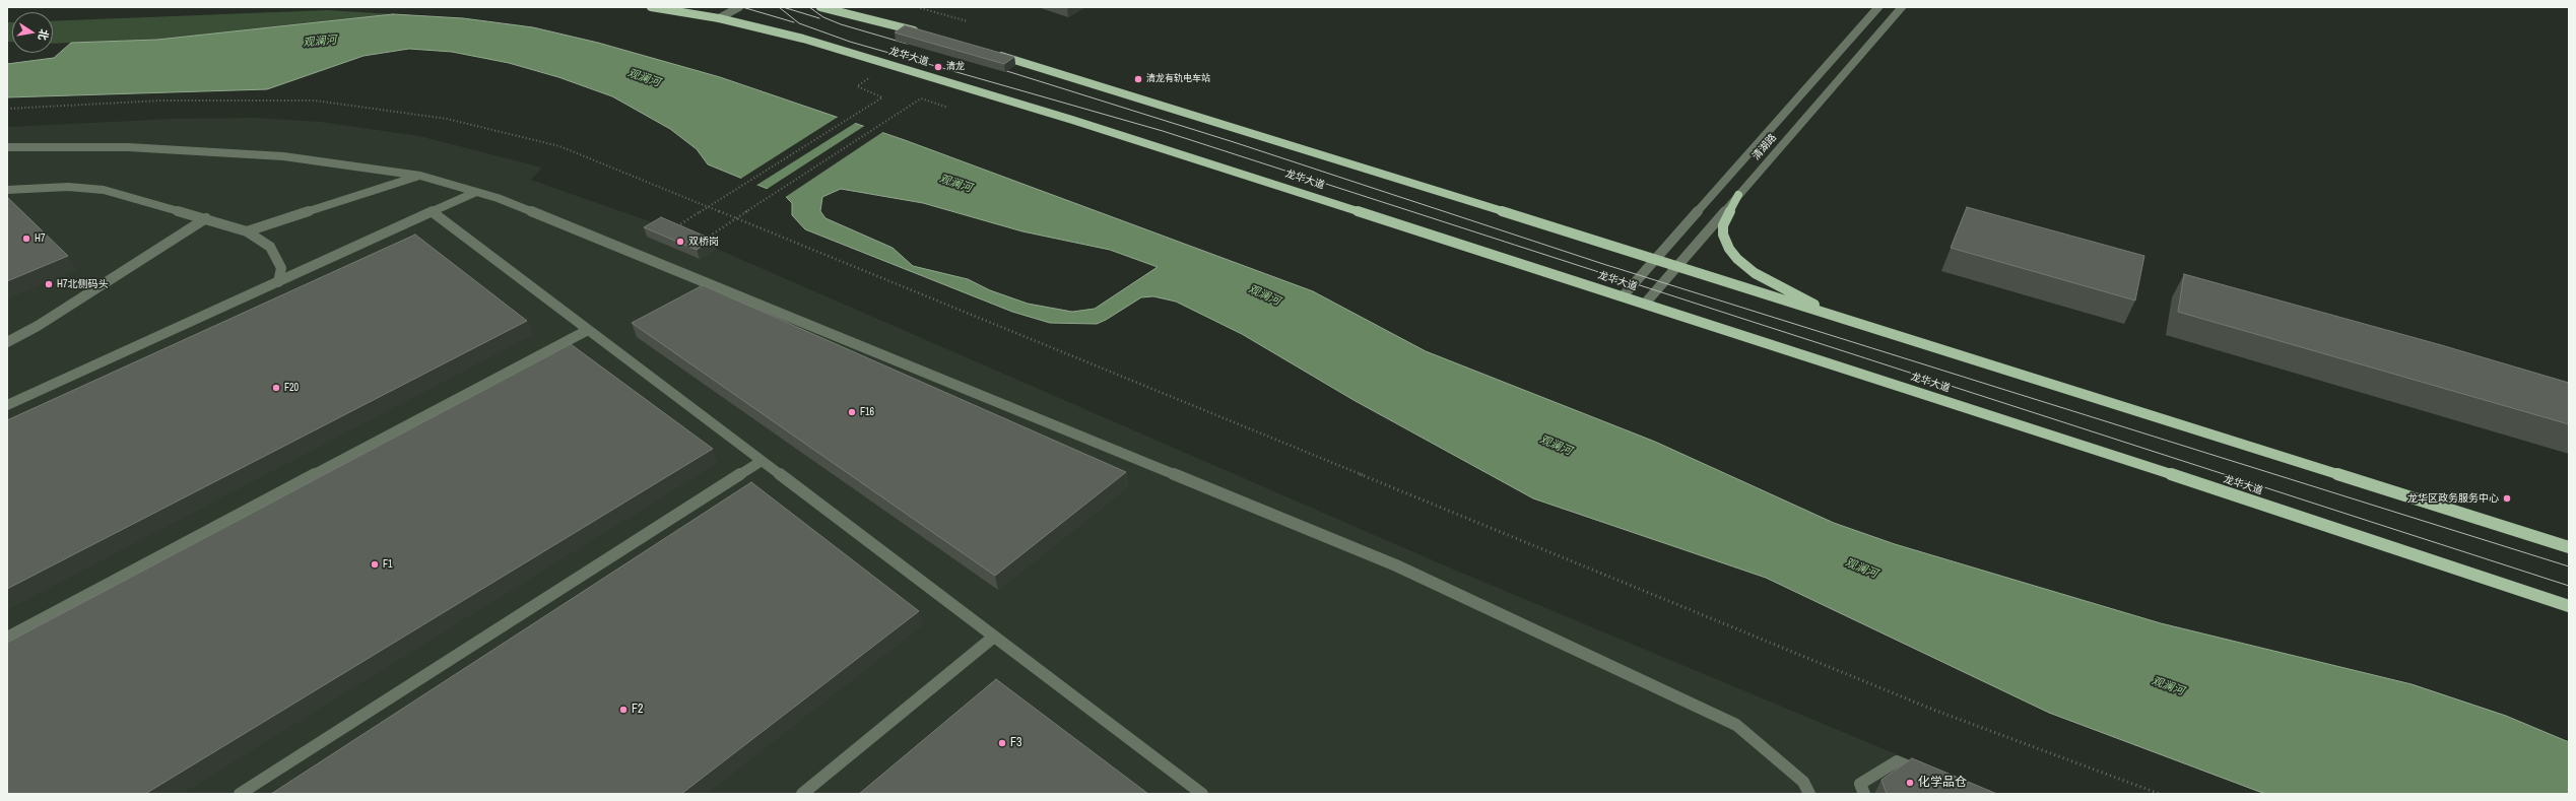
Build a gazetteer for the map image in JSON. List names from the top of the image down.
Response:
{
  "streets": {
    "main road": ["龙华大道"],
    "street": ["清湖路"]
  },
  "crossings": [
    ["龙华大道", "清湖路"]
  ],
  "water": ["观澜河"],
  "places": [
    "清龙",
    "清龙有轨电车站",
    "H7",
    "双桥岗",
    "H7北侧码头",
    "F20",
    "F16",
    "龙华区政务服务中心",
    "F1",
    "F2",
    "F3",
    "化学品仓"
  ],
  "north": "right"
}
